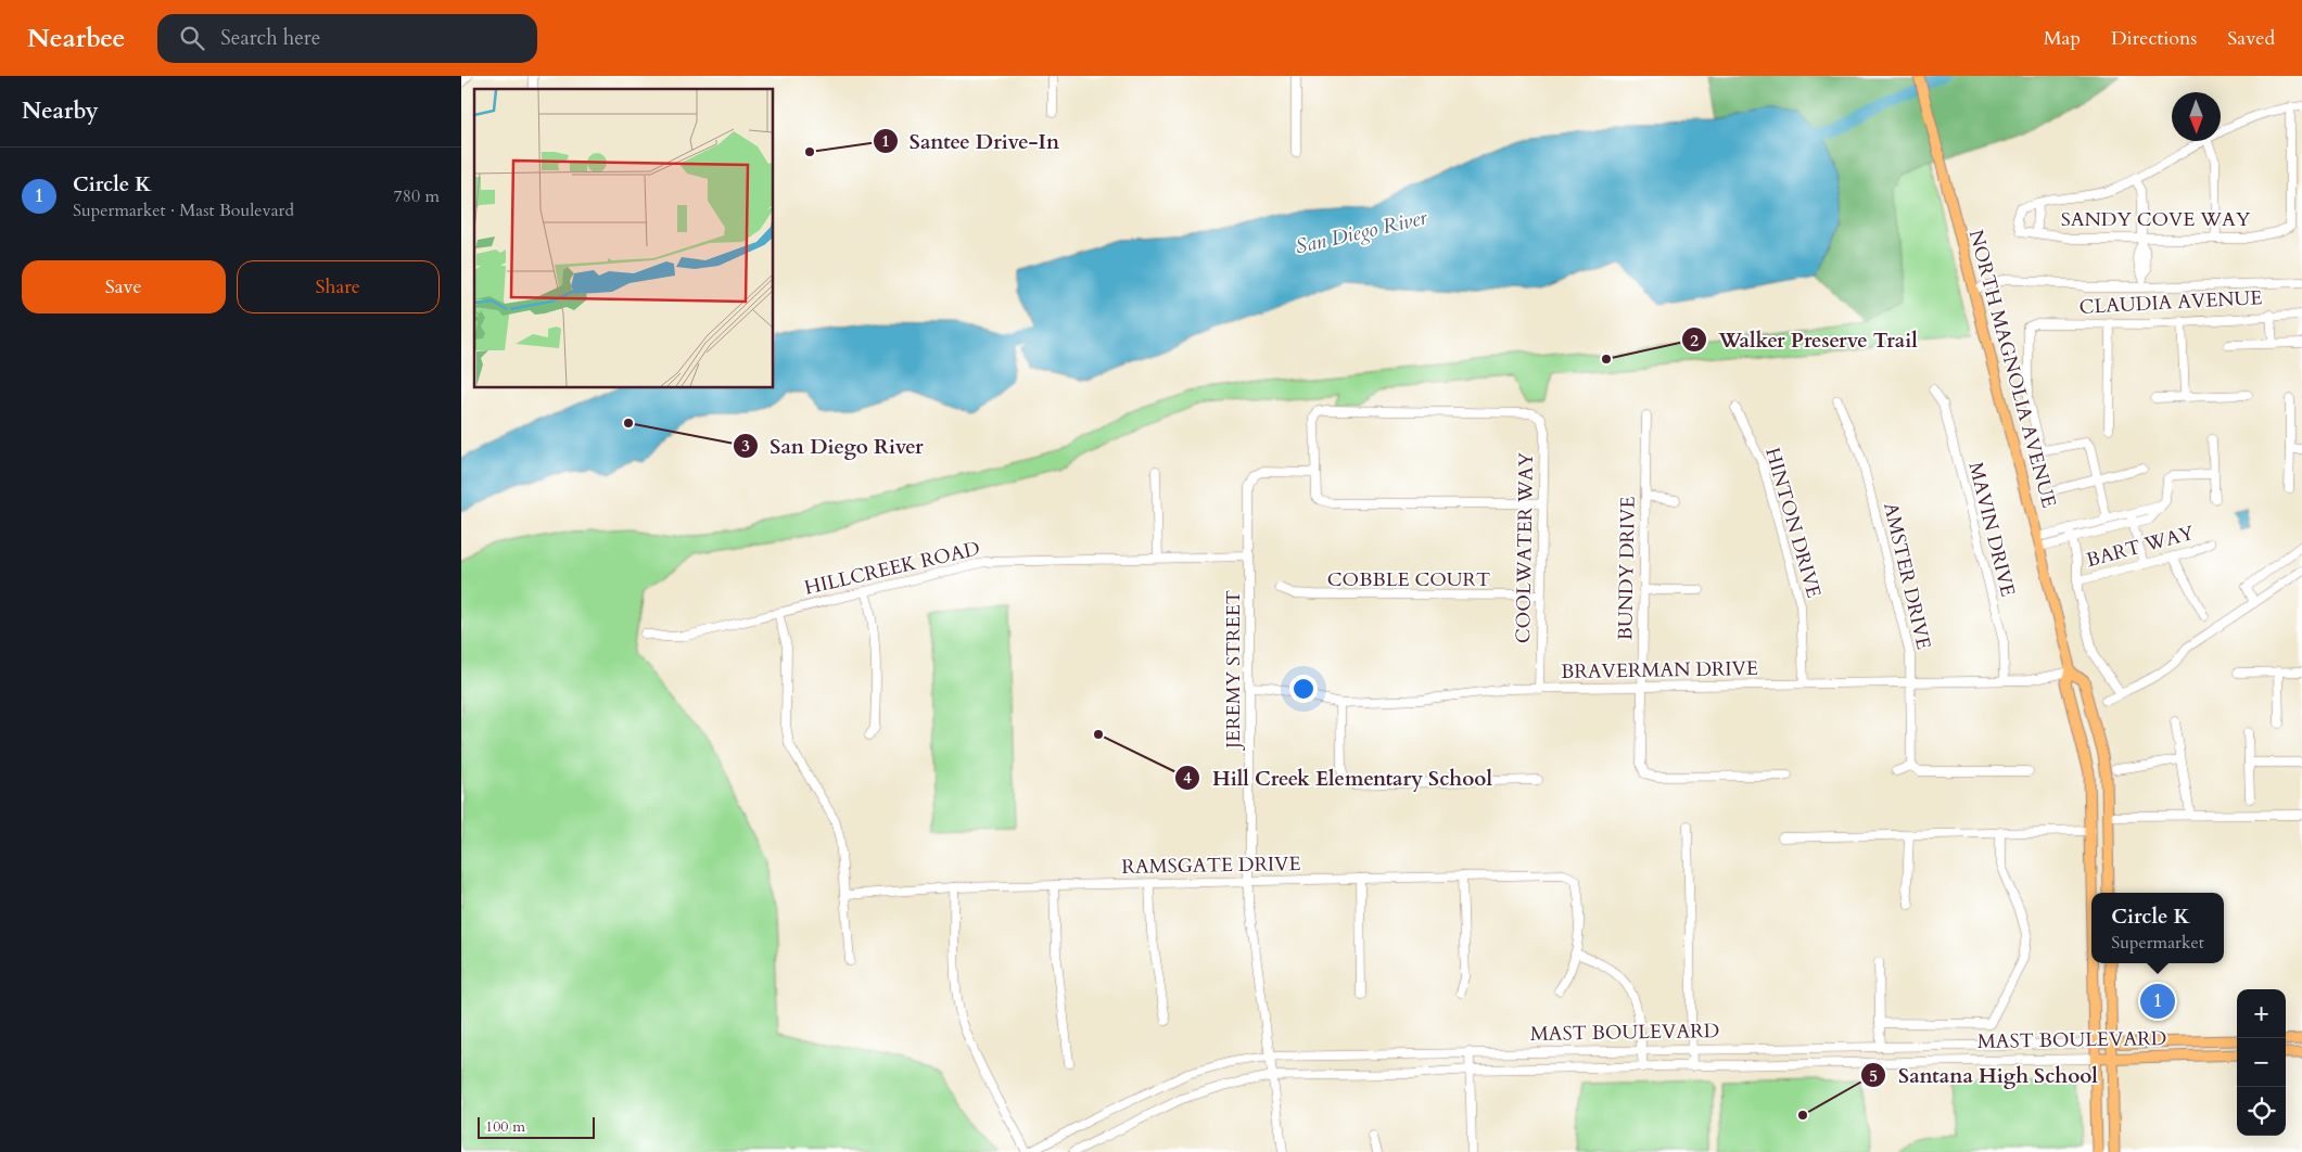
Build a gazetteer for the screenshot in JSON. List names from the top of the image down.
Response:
{
  "streets": {
    "main road": ["NORTH MAGNOLIA AVENUE", "MAST BOULEVARD"],
    "street": [
      "SANDY COVE WAY",
      "CLAUDIA AVENUE",
      "HINTON DRIVE",
      "MAVIN DRIVE",
      "BART WAY",
      "COOLWATER WAY",
      "HILLCREEK ROAD",
      "BUNDY DRIVE",
      "AMSTER DRIVE",
      "COBBLE COURT",
      "JEREMY STREET",
      "BRAVERMAN DRIVE",
      "RAMSGATE DRIVE"
    ]
  },
  "crossings": [
    ["NORTH MAGNOLIA AVENUE", "BRAVERMAN DRIVE"],
    ["NORTH MAGNOLIA AVENUE", "MAST BOULEVARD"],
    ["HINTON DRIVE", "BRAVERMAN DRIVE"],
    ["MAVIN DRIVE", "BRAVERMAN DRIVE"],
    ["COOLWATER WAY", "COBBLE COURT"],
    ["COOLWATER WAY", "JEREMY STREET"],
    ["COOLWATER WAY", "BRAVERMAN DRIVE"],
    ["HILLCREEK ROAD", "JEREMY STREET"],
    ["BUNDY DRIVE", "BRAVERMAN DRIVE"],
    ["AMSTER DRIVE", "BRAVERMAN DRIVE"],
    ["JEREMY STREET", "BRAVERMAN DRIVE"],
    ["JEREMY STREET", "RAMSGATE DRIVE"],
    ["JEREMY STREET", "MAST BOULEVARD"]
  ],
  "water": ["San Diego River"],
  "places": [
    "Santee Drive-In",
    "Walker Preserve Trail",
    "San Diego River",
    "Hill Creek Elementary School",
    "Santana High School"
  ],
  "scale_bar": "100 m",
  "north": "bottom",
  "page": {
    "header": "Nearbee",
    "search": "Search here",
    "nav": ["Map", "Directions", "Saved"],
    "heading": "Nearby",
    "list": [
      {
        "mark": "1",
        "name": "Circle K",
        "note": "Supermarket · Mast Boulevard",
        "value": "780 m"
      }
    ],
    "buttons": ["Save", "Share"],
    "popup": ["Circle K", "Supermarket"],
    "pins": "1",
    "map_buttons": ["+", "−"],
    "scale": "100 m"
  }
}
